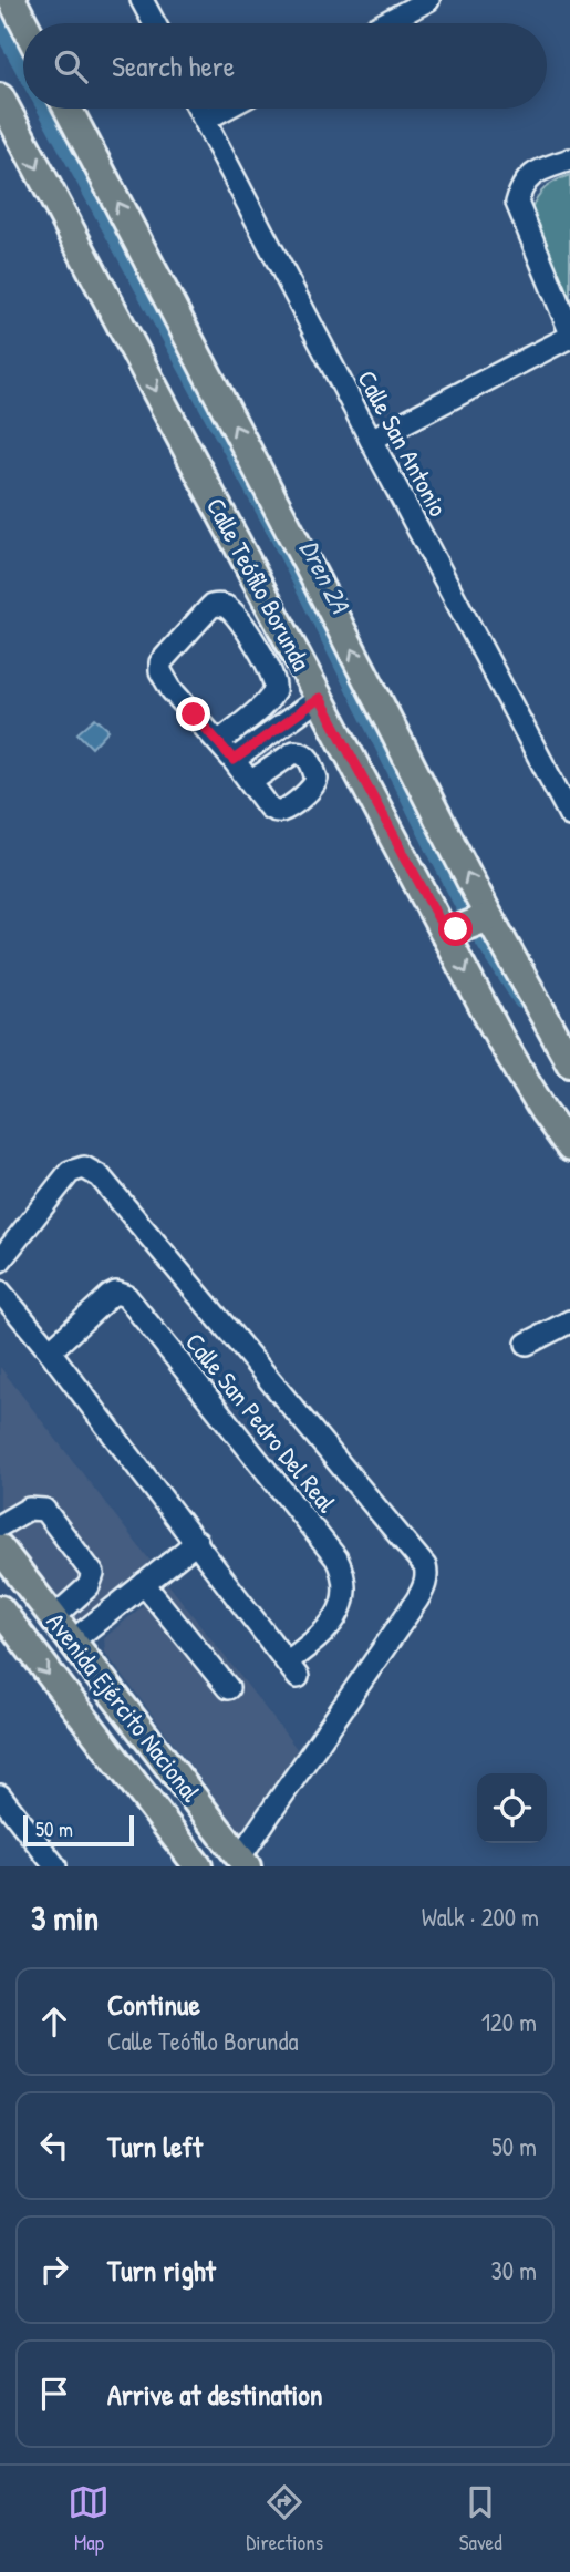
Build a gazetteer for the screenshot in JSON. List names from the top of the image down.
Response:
{
  "streets": {
    "main road": ["Calle Teófilo Borunda", "Avenida Ejército Nacional"],
    "street": ["Calle San Antonio", "Calle San Pedro Del Real"]
  },
  "water": ["Dren 2A"],
  "scale_bar": "50 m",
  "page": {
    "search": "Search here",
    "scale": "50 m",
    "heading": ["3 min", "Walk · 200 m"],
    "list": [
      ["Continue", "Calle Teófilo Borunda", "120 m"],
      ["Turn left", "50 m"],
      ["Turn right", "30 m"],
      "Arrive at destination"
    ],
    "nav": ["Map", "Directions", "Saved"]
  }
}
